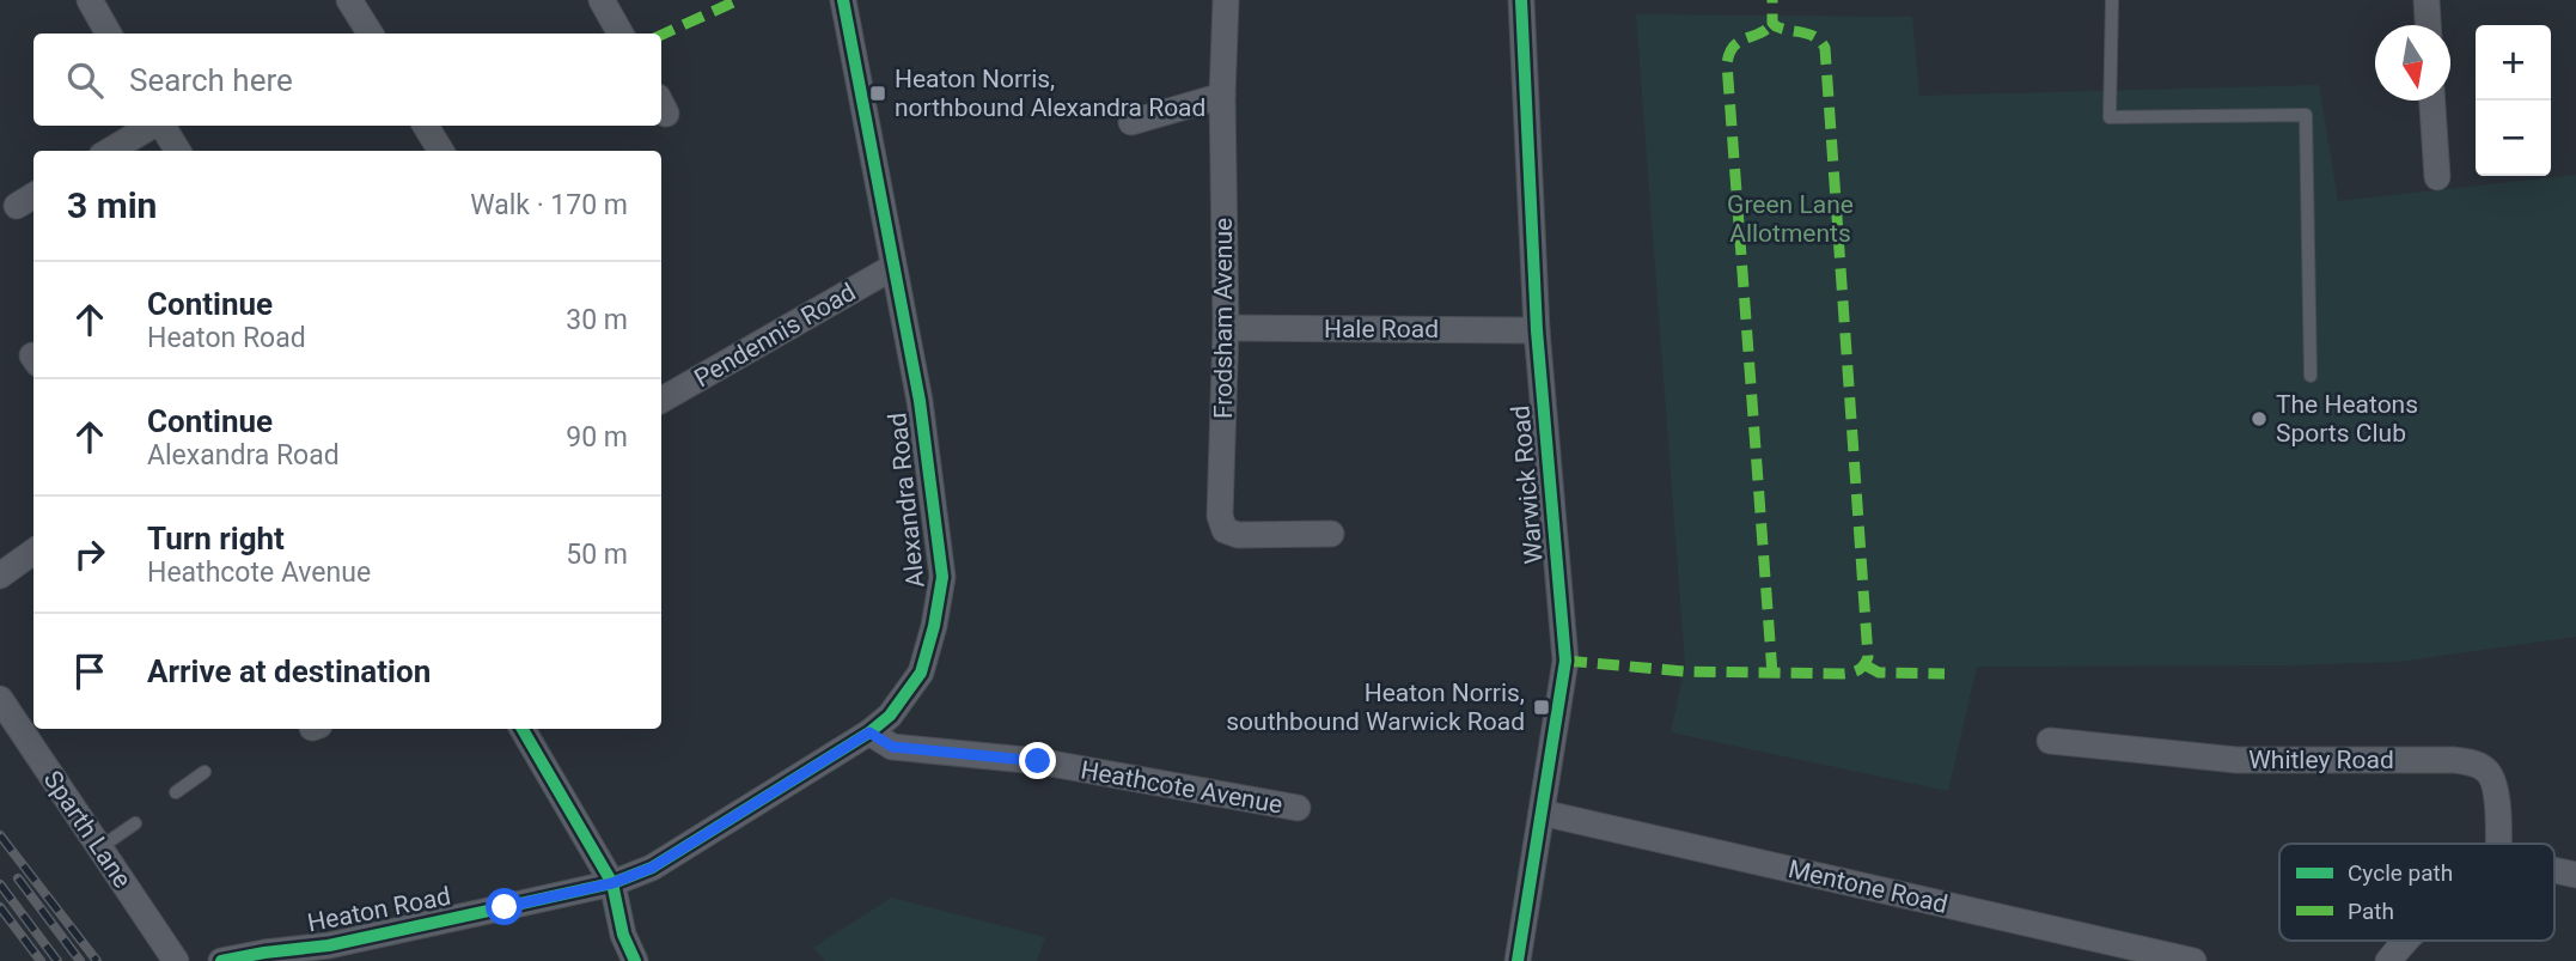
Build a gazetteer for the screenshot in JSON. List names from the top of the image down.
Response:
{
  "streets": {
    "street": [
      "Frodsham Avenue",
      "Hale Road",
      "Pendennis Road",
      "Warwick Road",
      "Alexandra Road",
      "Whitley Road",
      "Heathcote Avenue",
      "Sparth Lane",
      "Mentone Road",
      "Heaton Road"
    ]
  },
  "crossings": [
    ["Frodsham Avenue", "Hale Road"],
    ["Hale Road", "Warwick Road"],
    ["Pendennis Road", "Alexandra Road"],
    ["Warwick Road", "Mentone Road"],
    ["Alexandra Road", "Heathcote Avenue"],
    ["Alexandra Road", "Heaton Road"]
  ],
  "parks": ["Green Lane Allotments"],
  "places": {
    "transit": ["Heaton Norris, northbound Alexandra Road", "Heaton Norris, southbound Warwick Road"],
    "other": ["The Heatons Sports Club"]
  },
  "legend": ["Cycle path", "Path"],
  "north": "bottom",
  "page": {
    "map_buttons": ["+", "−"],
    "search": "Search here",
    "heading": ["3 min", "Walk · 170 m"],
    "list": [
      ["Continue", "Heaton Road", "30 m"],
      ["Continue", "Alexandra Road", "90 m"],
      ["Turn right", "Heathcote Avenue", "50 m"],
      "Arrive at destination"
    ]
  }
}
